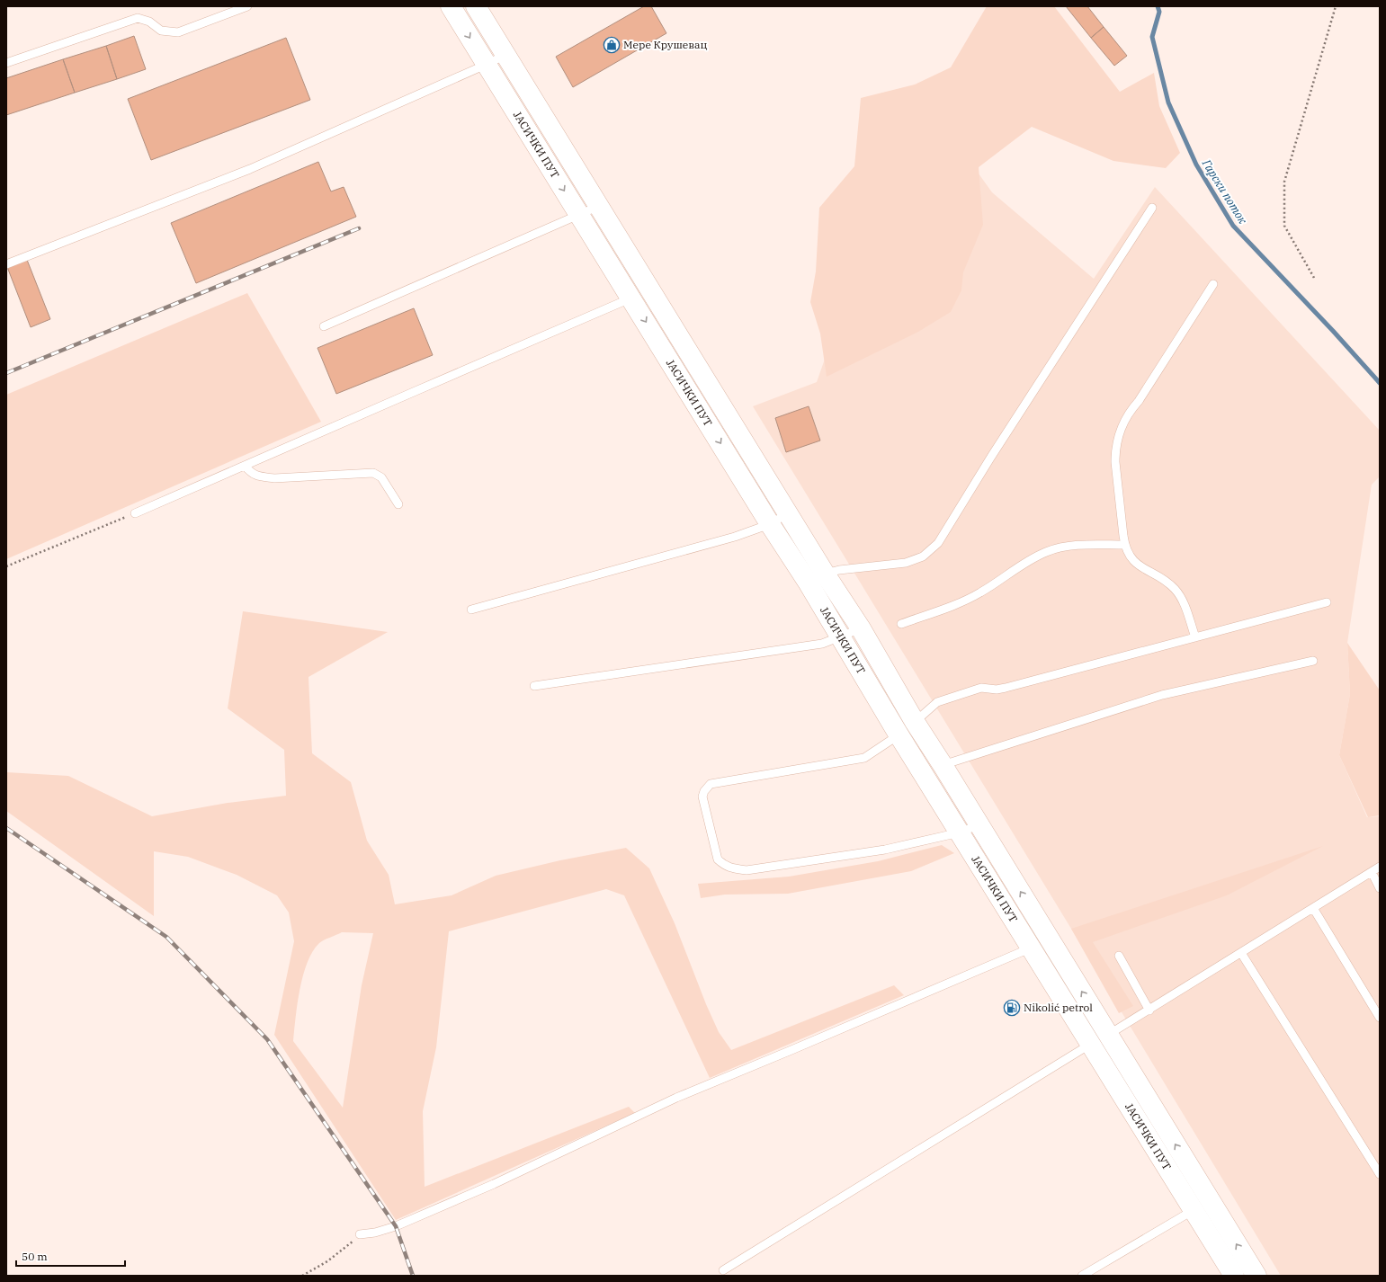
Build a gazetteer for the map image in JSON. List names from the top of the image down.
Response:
{
  "streets": {
    "main road": ["ЈАСИЧКИ ПУТ"]
  },
  "water": ["Гарски поток"],
  "places": {
    "shop": ["Мере Крушевац"],
    "fuel station": ["Nikolić petrol"]
  },
  "scale_bar": "50 m"
}
